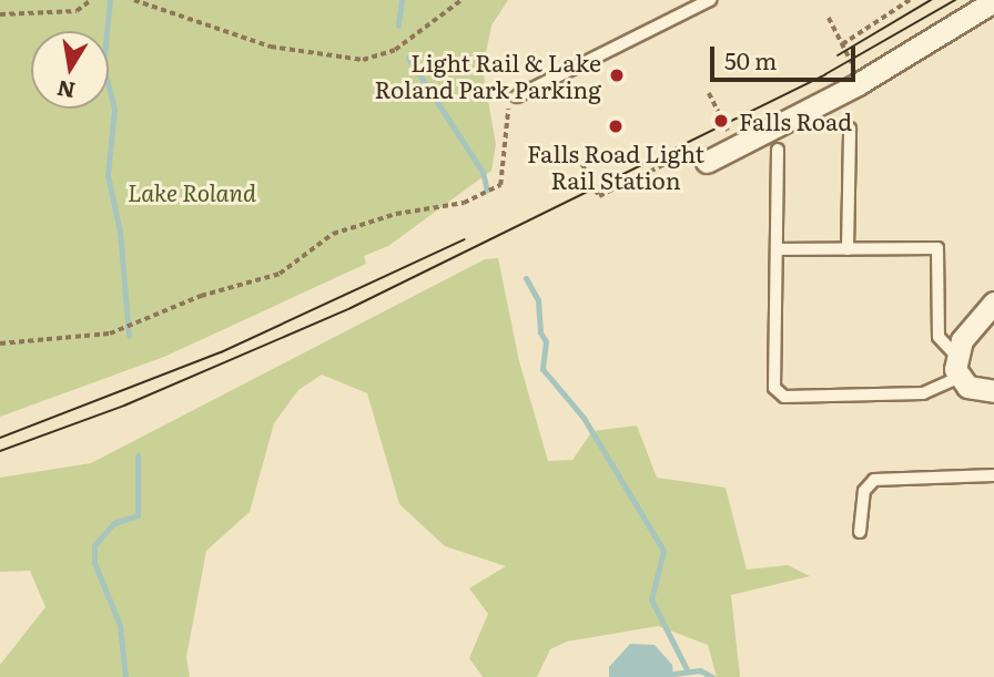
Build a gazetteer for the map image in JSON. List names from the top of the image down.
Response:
{
  "parks": ["Lake Roland"],
  "places": ["Light Rail & Lake Roland Park Parking", "Falls Road", "Falls Road Light Rail Station"],
  "scale_bar": "50 m",
  "north": "bottom"
}
